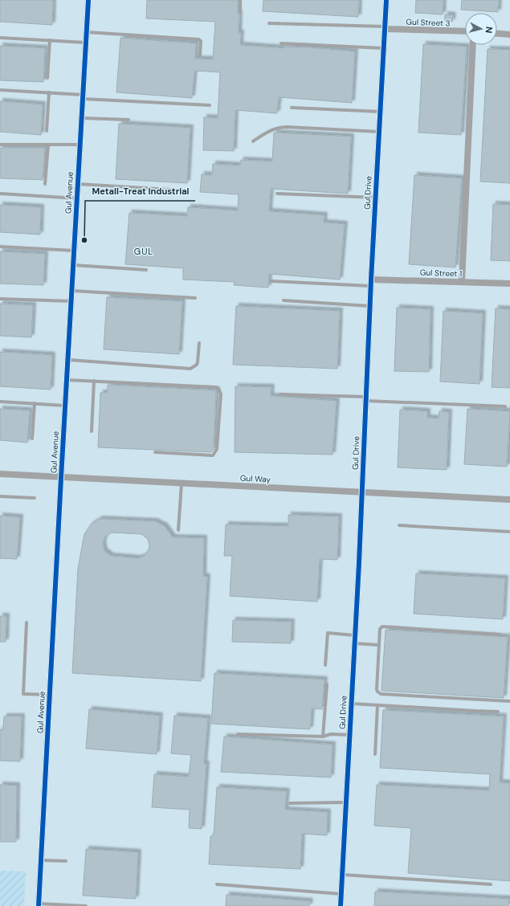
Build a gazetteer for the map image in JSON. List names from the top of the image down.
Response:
{
  "streets": {
    "street": [
      "Gul Street 3",
      "Gul Avenue",
      "Gul Drive",
      "Gul Street 1",
      "Gul Way"
    ]
  },
  "crossings": [
    ["Gul Street 3", "Gul Drive"],
    ["Gul Avenue", "Gul Way"],
    ["Gul Drive", "Gul Street 1"],
    ["Gul Drive", "Gul Way"]
  ],
  "districts": ["GUL"],
  "places": ["Metall-Treat Industrial"],
  "north": "right"
}
